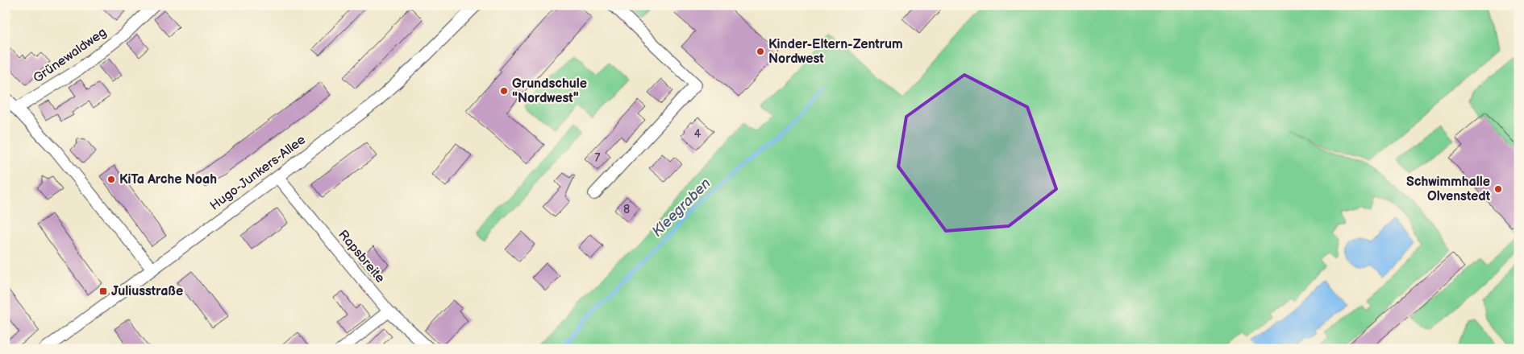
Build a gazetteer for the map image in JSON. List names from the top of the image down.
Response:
{
  "streets": {
    "street": ["Grünewaldweg", "Hugo-Junkers-Allee", "Rapsbreite"]
  },
  "crossings": [
    ["Hugo-Junkers-Allee", "Rapsbreite"]
  ],
  "water": ["Kleegraben"],
  "places": {
    "other": [
      "Kinder-Eltern-Zentrum Nordwest",
      "Grundschule \"Nordwest\"",
      "KiTa Arche Noah",
      "Schwimmhalle Olvenstedt"
    ],
    "transit": ["Juliusstraße"]
  },
  "house_numbers": ["4", "7", "8"]
}
